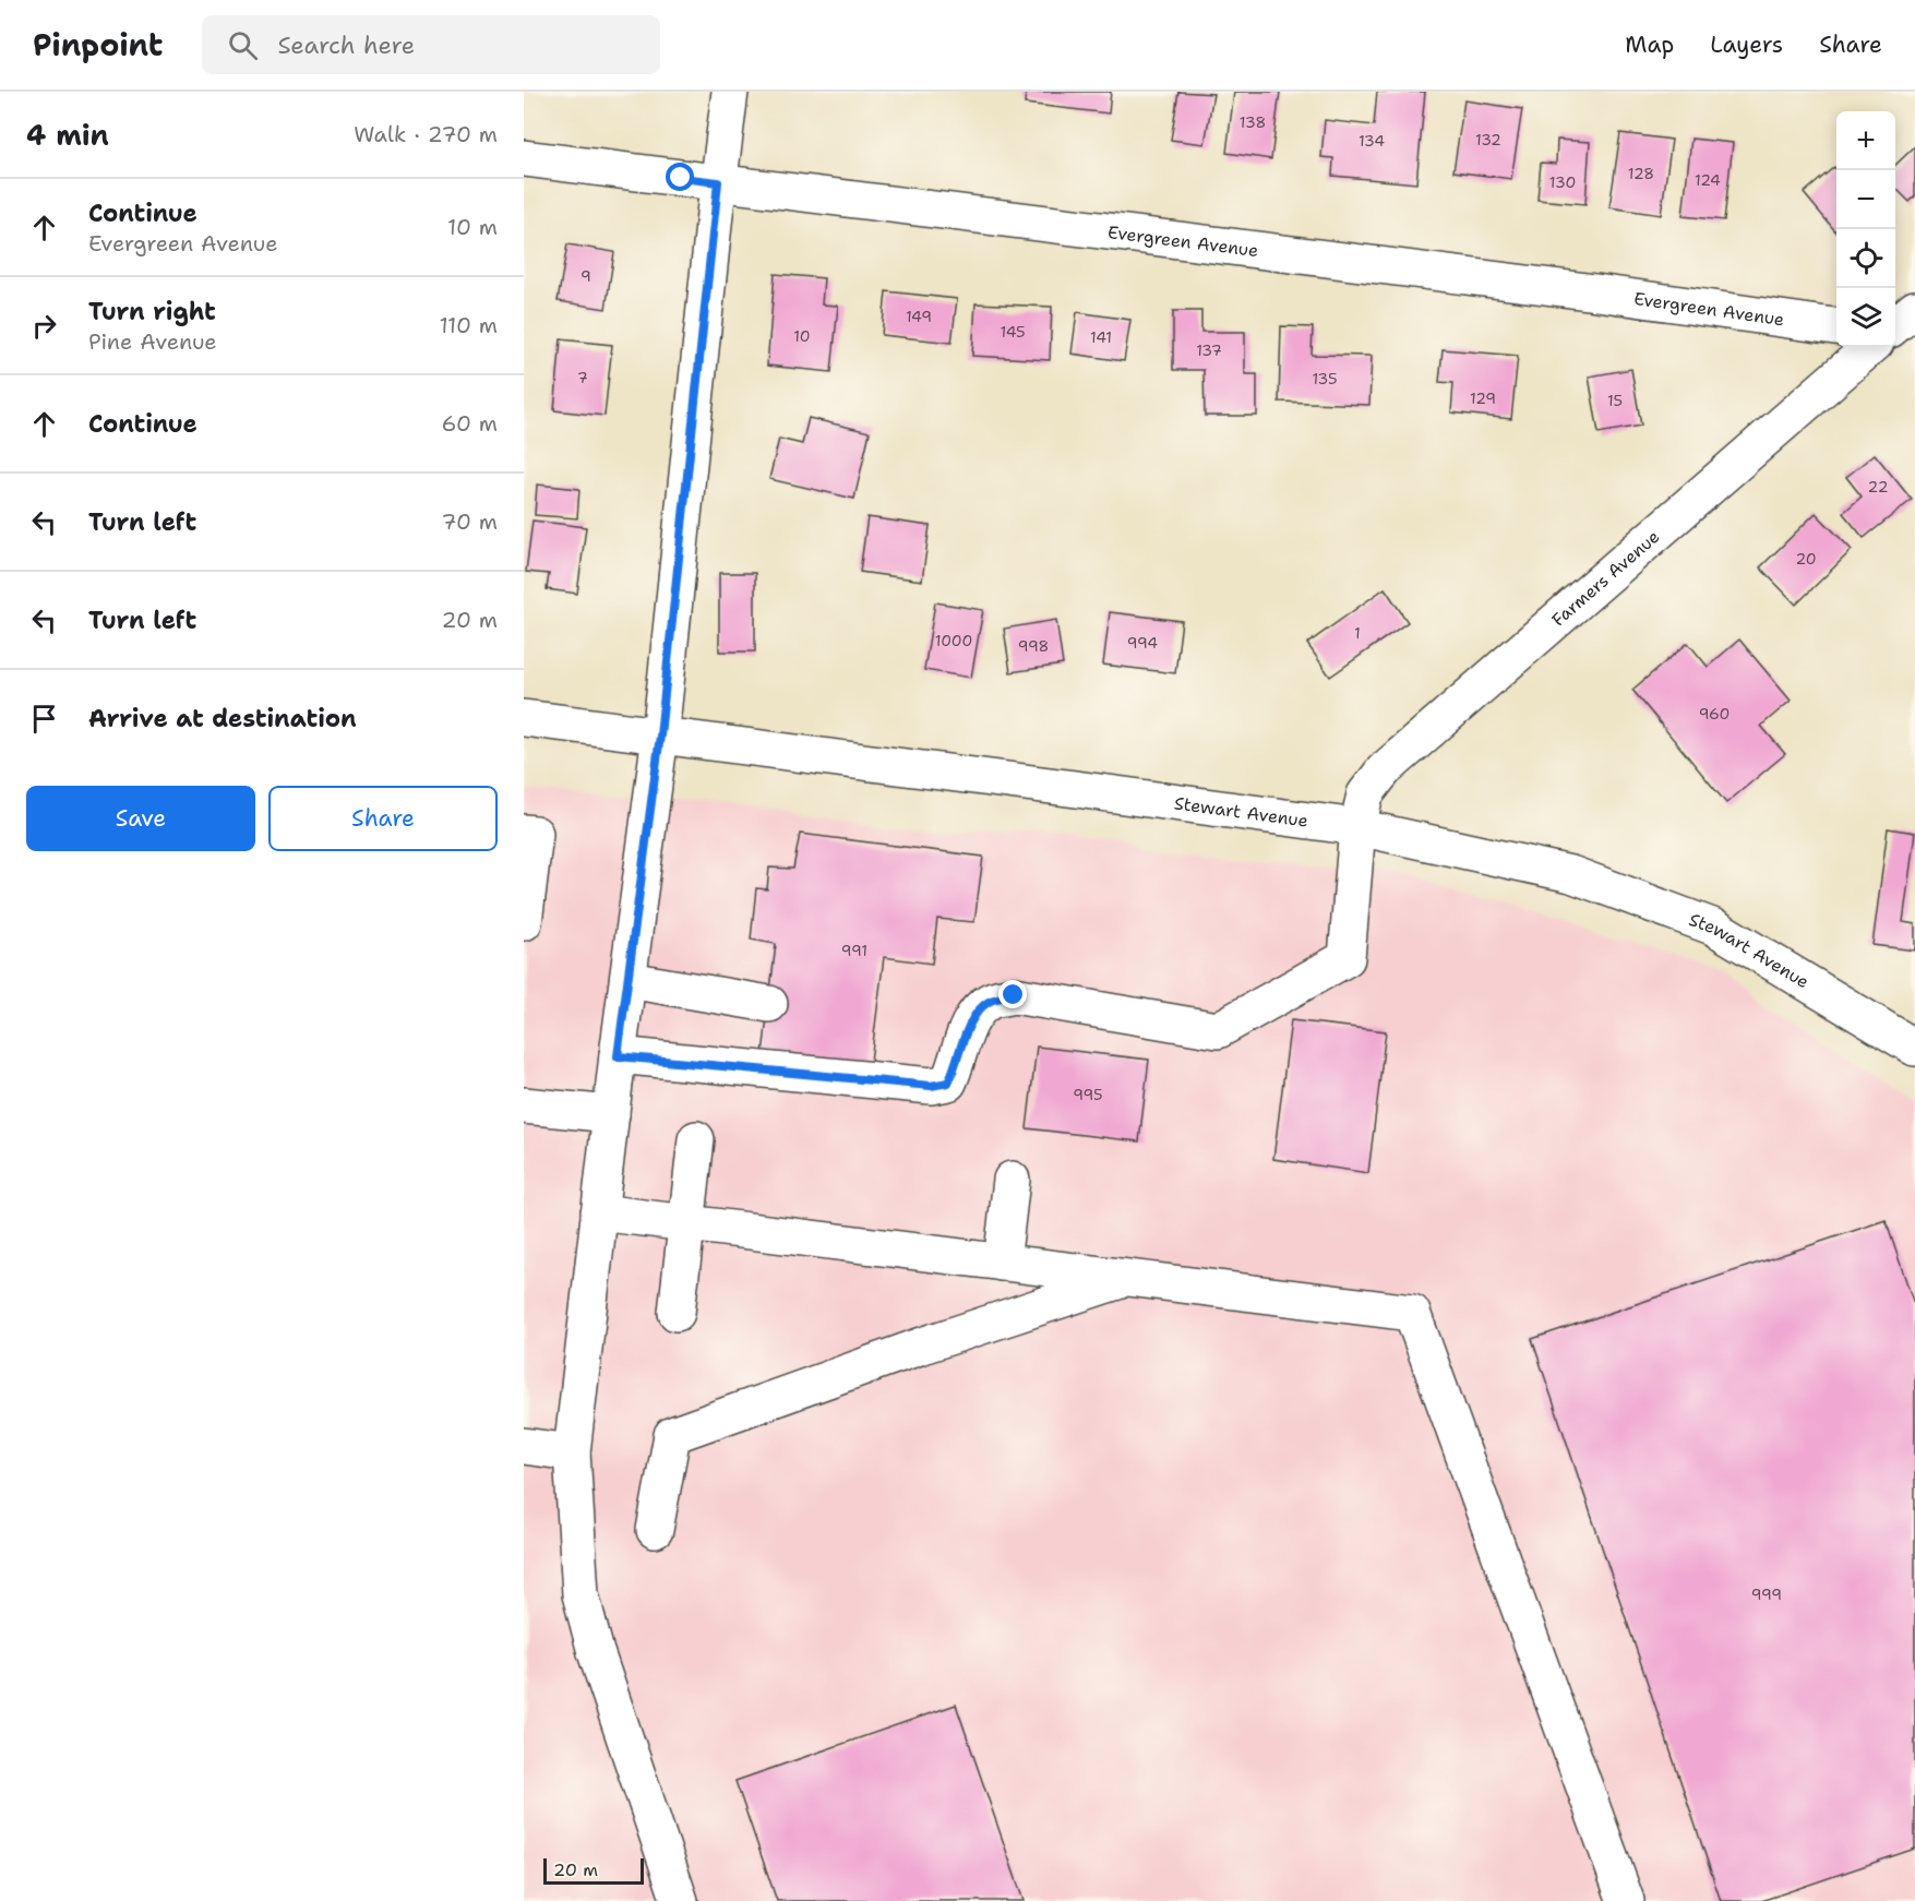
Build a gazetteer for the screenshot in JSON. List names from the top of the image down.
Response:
{
  "streets": {
    "street": ["Evergreen Avenue", "Farmers Avenue", "Stewart Avenue"]
  },
  "crossings": [
    ["Farmers Avenue", "Stewart Avenue"]
  ],
  "house_numbers": [
    "138",
    "132",
    "134",
    "128",
    "124",
    "130",
    "9",
    "149",
    "145",
    "10",
    "141",
    "137",
    "7",
    "135",
    "129",
    "15",
    "22",
    "20",
    "1",
    "1000",
    "994",
    "998",
    "960",
    "991",
    "995",
    "999"
  ],
  "scale_bar": "20 m",
  "page": {
    "header": "Pinpoint",
    "search": "Search here",
    "nav": ["Map", "Layers", "Share"],
    "heading": ["4 min", "Walk · 270 m"],
    "map_buttons": ["+", "−"],
    "list": [
      ["Continue", "Evergreen Avenue", "10 m"],
      ["Turn right", "Pine Avenue", "110 m"],
      ["Continue", "60 m"],
      ["Turn left", "70 m"],
      ["Turn left", "20 m"],
      "Arrive at destination"
    ],
    "buttons": ["Save", "Share"],
    "scale": "20 m"
  }
}
